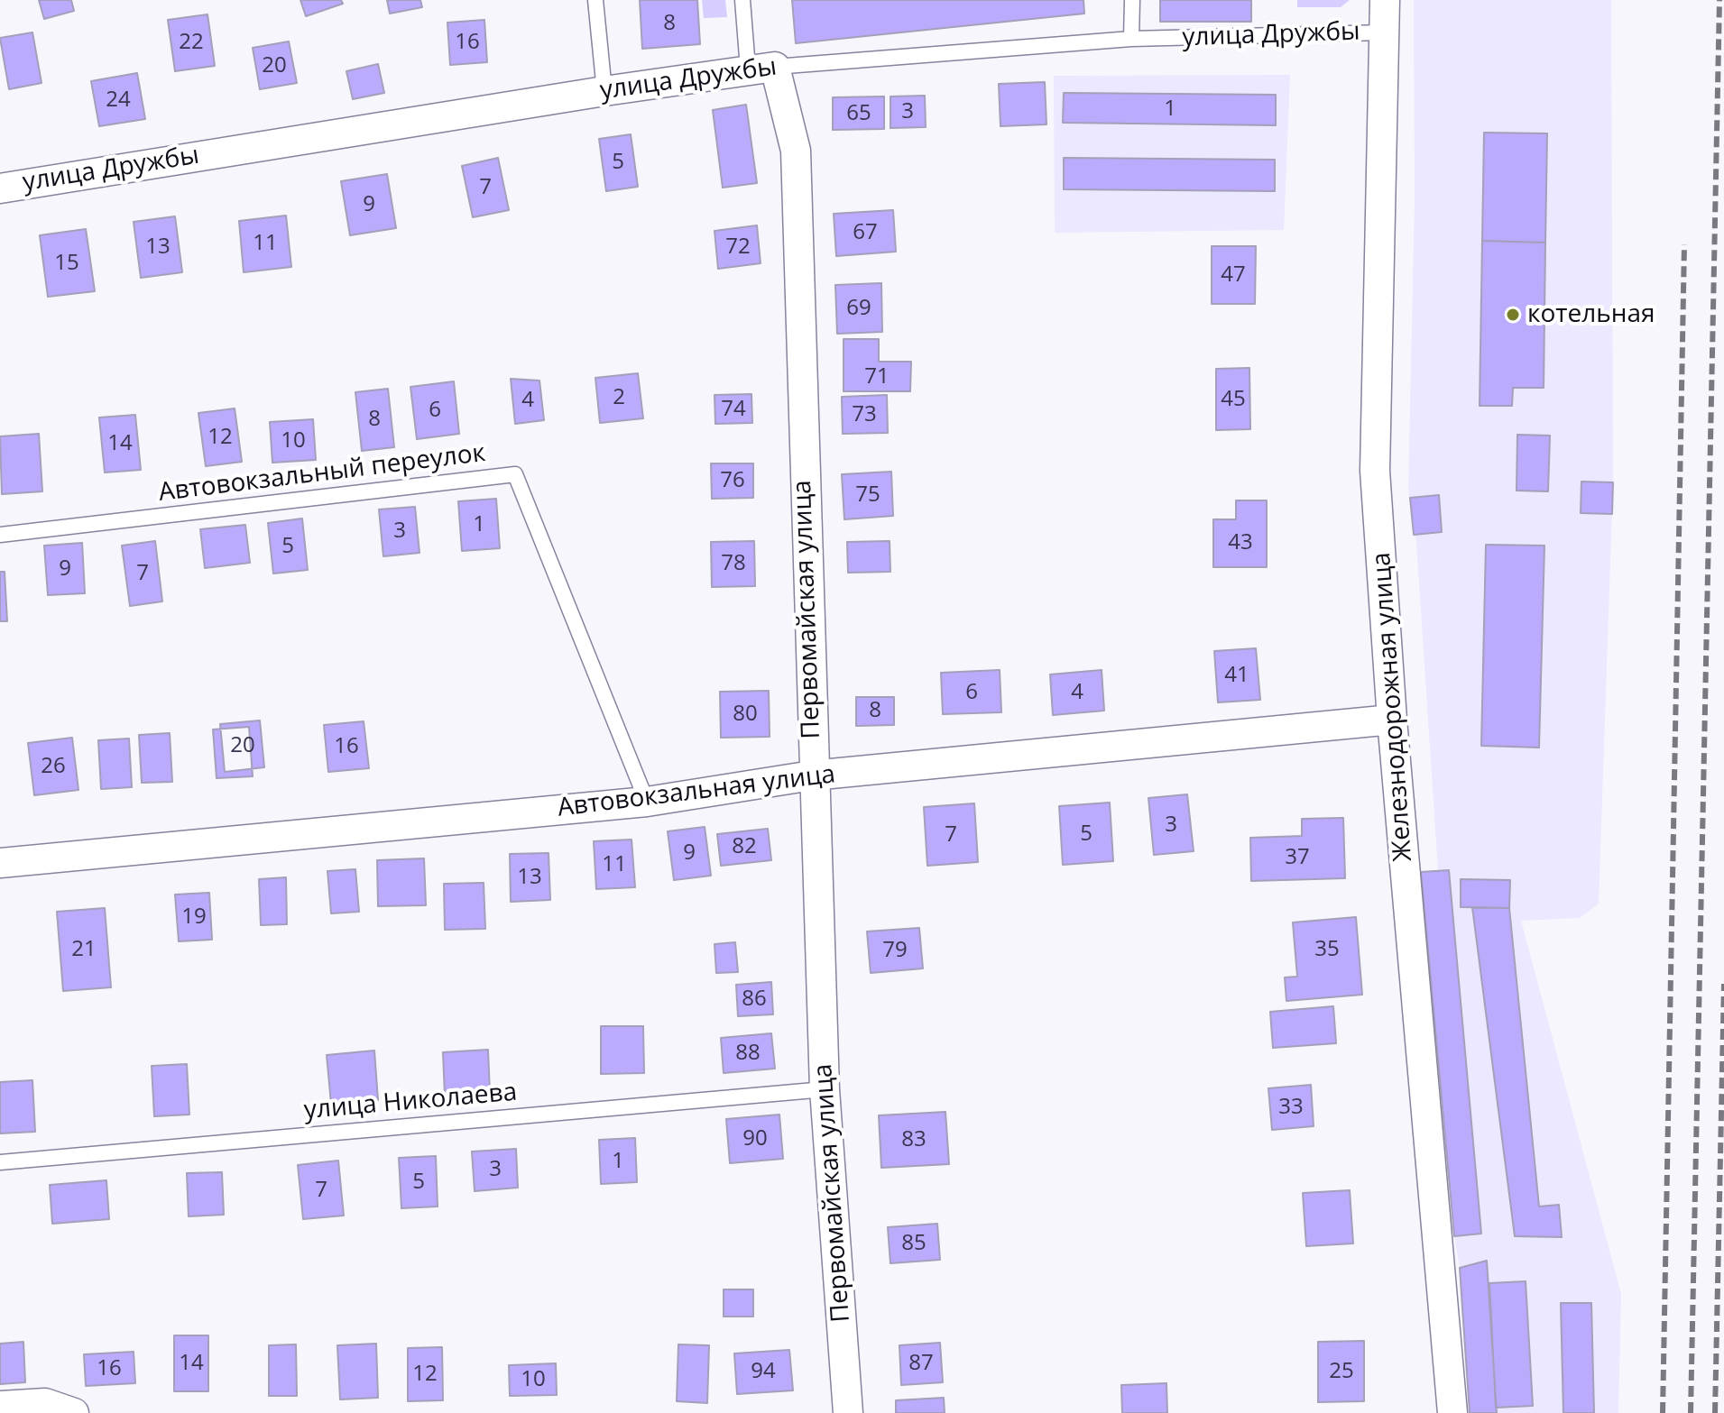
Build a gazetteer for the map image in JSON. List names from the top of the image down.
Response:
{
  "streets": {
    "street": [
      "улица Дружбы",
      "Первомайская улица",
      "Железнодорожная улица",
      "Автовокзальная улица"
    ],
    "lane": ["Автовокзальный переулок", "улица Николаева"]
  },
  "crossings": [
    ["улица Дружбы", "Первомайская улица"],
    ["улица Дружбы", "Железнодорожная улица"],
    ["Автовокзальный переулок", "Автовокзальная улица"],
    ["Первомайская улица", "Автовокзальная улица"],
    ["Первомайская улица", "улица Николаева"],
    ["Железнодорожная улица", "Автовокзальная улица"]
  ],
  "places": ["котельная"],
  "house_numbers": [
    "8",
    "22",
    "16",
    "20",
    "24",
    "1",
    "3",
    "65",
    "5",
    "7",
    "9",
    "67",
    "11",
    "13",
    "72",
    "15",
    "47",
    "69",
    "71",
    "2",
    "45",
    "4",
    "74",
    "6",
    "73",
    "8",
    "12",
    "10",
    "14",
    "76",
    "75",
    "1",
    "3",
    "43",
    "5",
    "78",
    "9",
    "7",
    "41",
    "6",
    "4",
    "8",
    "80",
    "20",
    "16",
    "26",
    "3",
    "5",
    "7",
    "82",
    "9",
    "37",
    "11",
    "13",
    "19",
    "21",
    "35",
    "79",
    "86",
    "88",
    "33",
    "90",
    "83",
    "1",
    "3",
    "5",
    "7",
    "85",
    "14",
    "87",
    "16",
    "94",
    "25",
    "12",
    "10"
  ]
}
